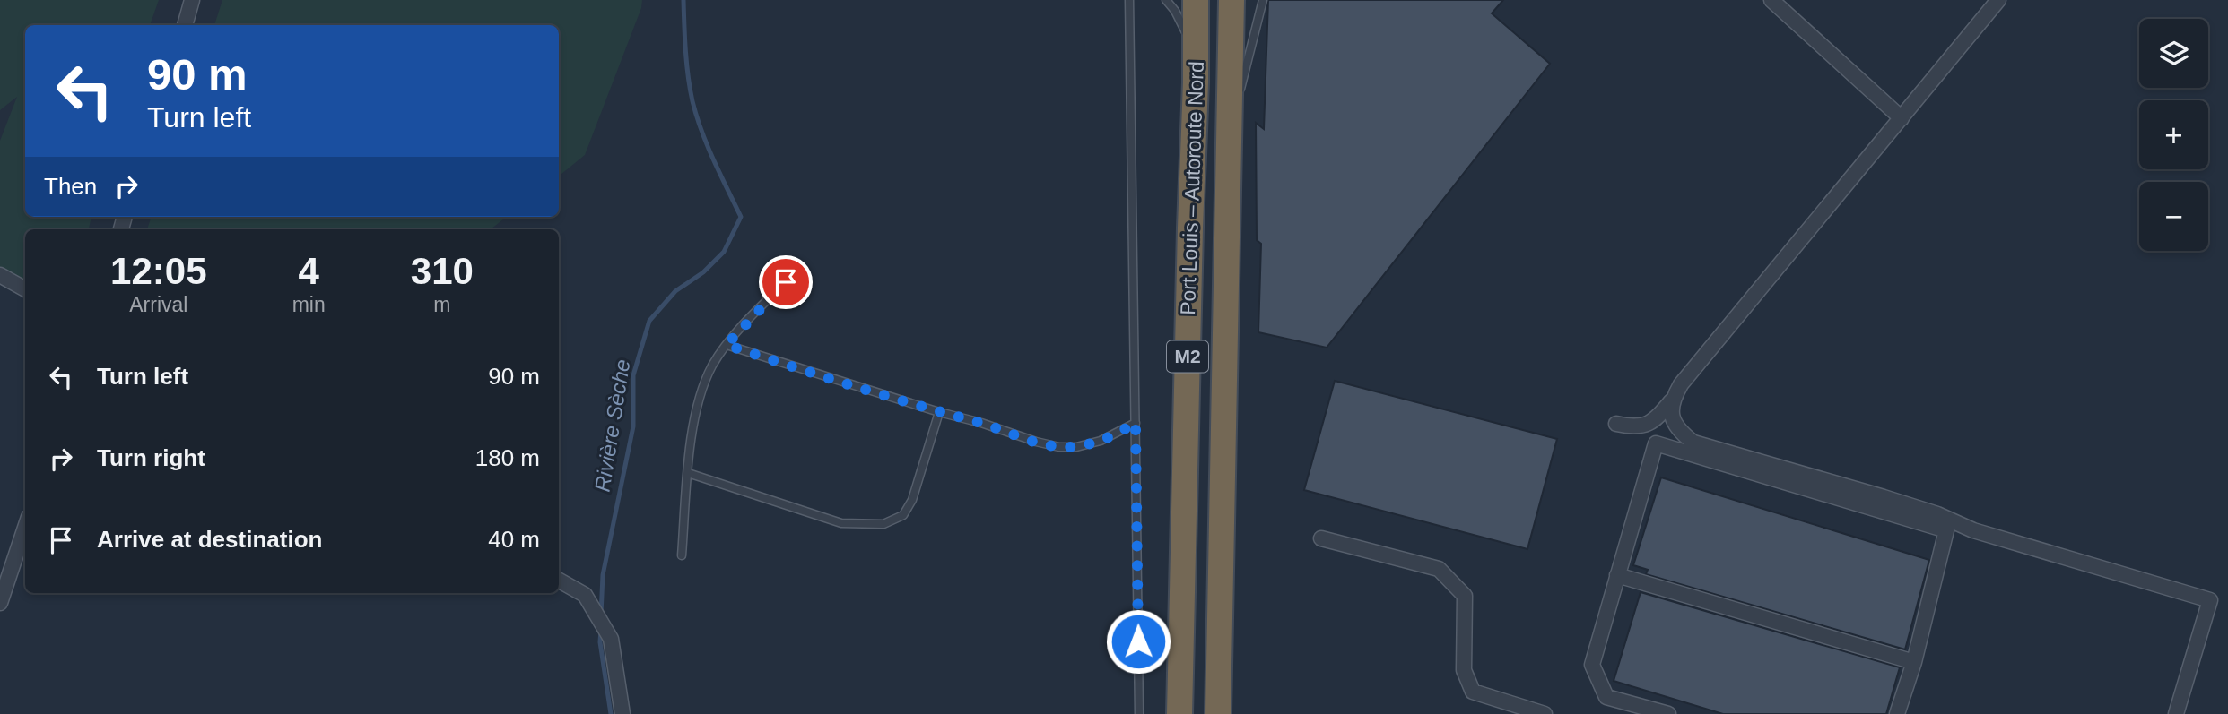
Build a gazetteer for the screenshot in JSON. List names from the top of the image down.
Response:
{
  "streets": {
    "highway": ["Port Louis – Autoroute Nord", "M2"]
  },
  "water": ["Rivière Sèche"],
  "page": {
    "map_buttons": ["+", "−"],
    "turn": ["90 m", "Turn left"],
    "then": "Then",
    "eta": [
      "12:05",
      "Arrival",
      "4",
      "min",
      "310",
      "m"
    ],
    "list": [
      {
        "name": "Turn left",
        "value": "90 m"
      },
      {
        "name": "Turn right",
        "value": "180 m"
      },
      {
        "name": "Arrive at destination",
        "value": "40 m"
      }
    ]
  }
}
